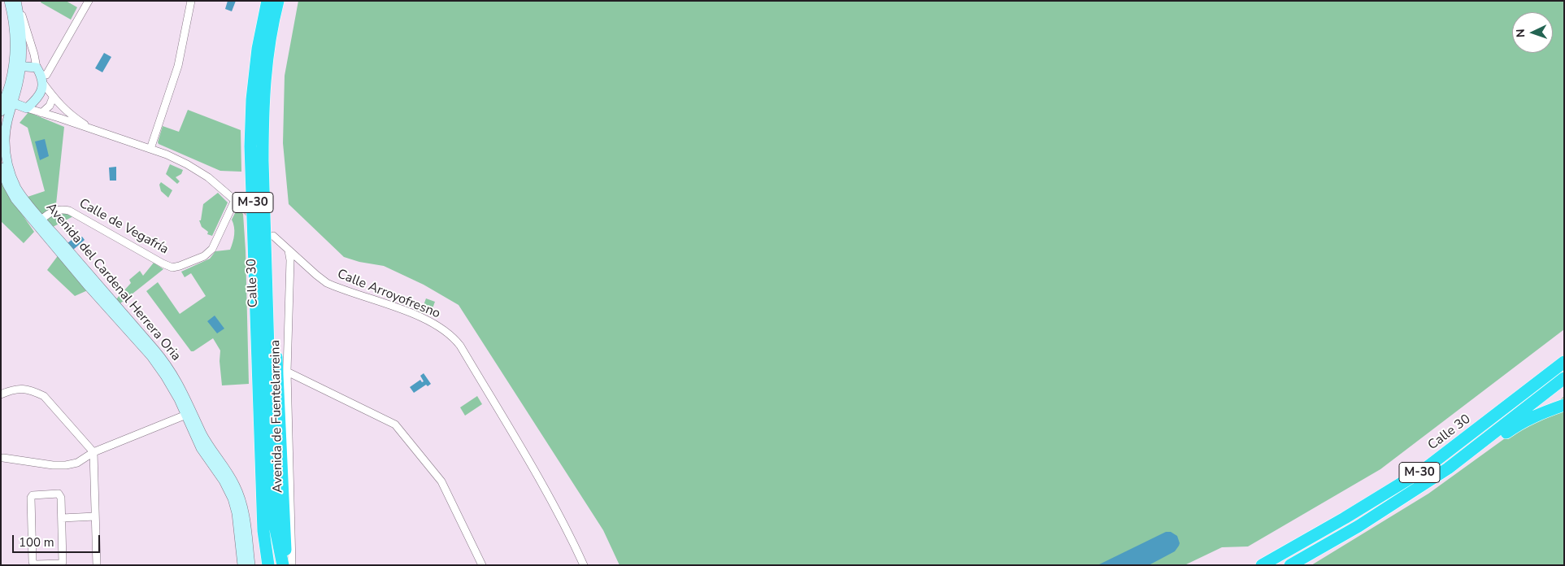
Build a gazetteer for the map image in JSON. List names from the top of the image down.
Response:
{
  "streets": {
    "highway": ["M-30", "Calle 30"],
    "main road": ["Avenida del Cardenal Herrera Oria"],
    "street": ["Calle de Vegafría", "Calle Arroyofresno", "Avenida de Fuentelarreina"]
  },
  "crossings": [
    ["Calle de Vegafría", "Avenida del Cardenal Herrera Oria"],
    ["Calle 30", "Calle Arroyofresno"],
    ["Calle Arroyofresno", "Avenida de Fuentelarreina"]
  ],
  "scale_bar": "100 m",
  "north": "left"
}
